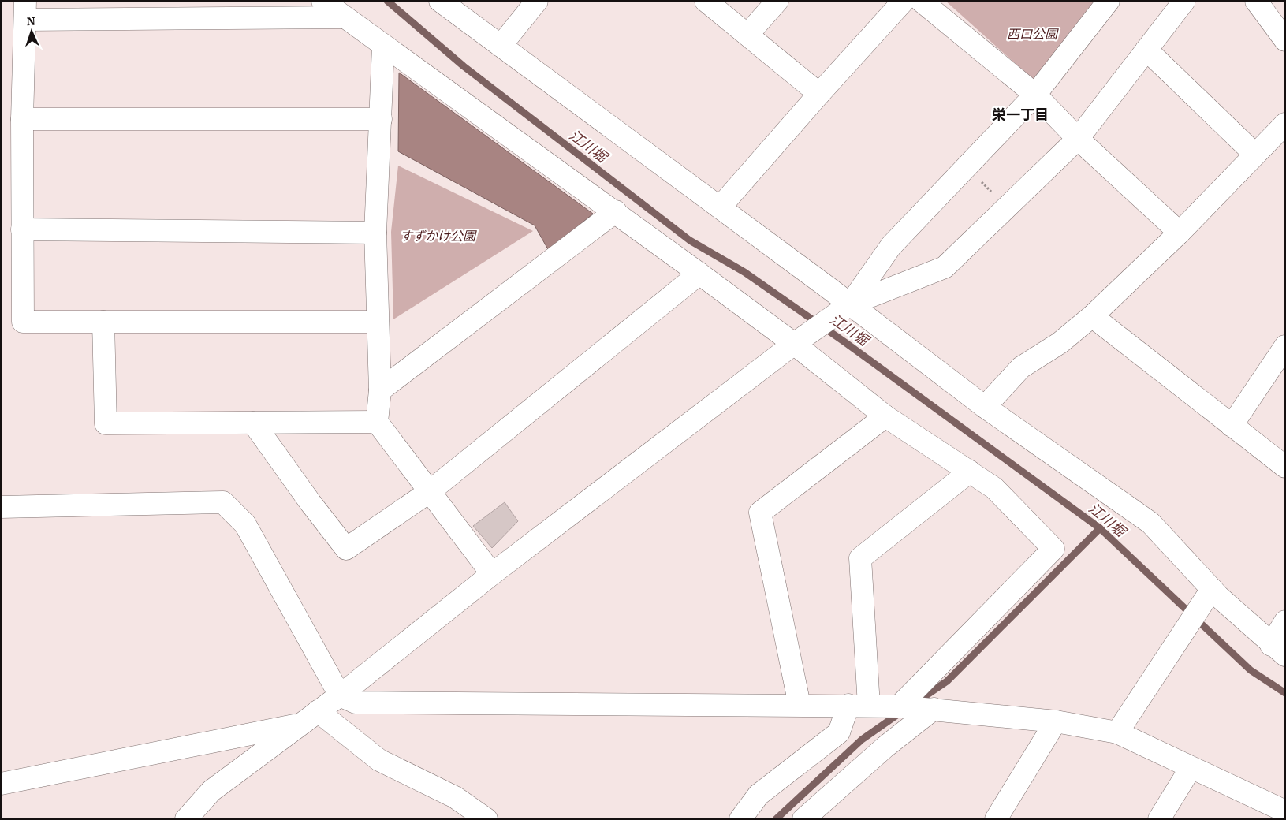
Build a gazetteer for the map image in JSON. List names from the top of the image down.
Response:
{
  "districts": ["栄一丁目"],
  "water": ["江川堀"],
  "parks": ["西口公園", "すずかけ公園"],
  "north": "top"
}
